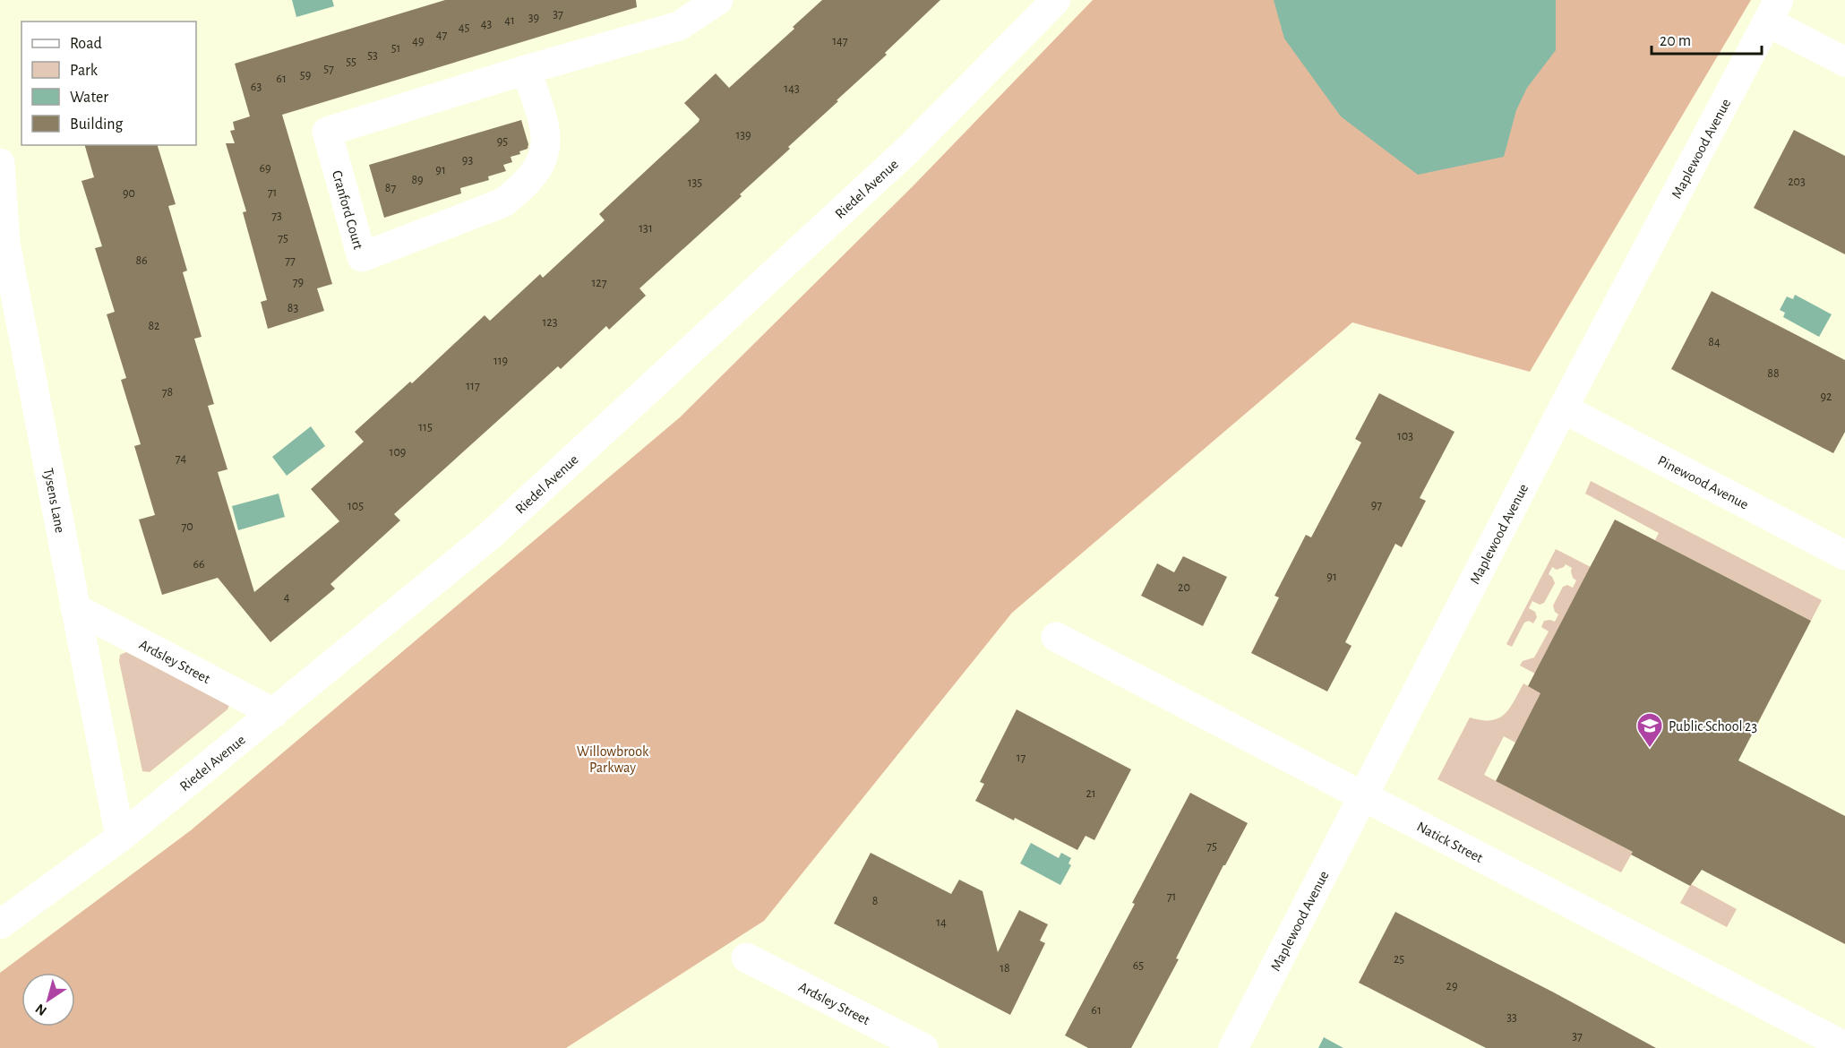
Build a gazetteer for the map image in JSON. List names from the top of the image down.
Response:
{
  "streets": {
    "street": [
      "Maplewood Avenue",
      "Riedel Avenue",
      "Cranford Court",
      "Pinewood Avenue",
      "Tysens Lane",
      "Ardsley Street",
      "Natick Street"
    ]
  },
  "crossings": [
    ["Maplewood Avenue", "Pinewood Avenue"],
    ["Maplewood Avenue", "Natick Street"],
    ["Riedel Avenue", "Tysens Lane"],
    ["Riedel Avenue", "Ardsley Street"],
    ["Tysens Lane", "Ardsley Street"]
  ],
  "parks": ["Willowbrook Parkway"],
  "places": {
    "school or university": ["Public School 23"]
  },
  "house_numbers": [
    "37",
    "39",
    "41",
    "43",
    "45",
    "47",
    "49",
    "147",
    "51",
    "53",
    "55",
    "57",
    "59",
    "61",
    "63",
    "143",
    "139",
    "95",
    "93",
    "69",
    "91",
    "89",
    "203",
    "135",
    "87",
    "71",
    "90",
    "73",
    "131",
    "75",
    "86",
    "77",
    "79",
    "127",
    "83",
    "123",
    "82",
    "84",
    "119",
    "88",
    "117",
    "78",
    "92",
    "115",
    "103",
    "109",
    "74",
    "97",
    "105",
    "70",
    "66",
    "91",
    "20",
    "4",
    "17",
    "21",
    "75",
    "71",
    "8",
    "14",
    "25",
    "65",
    "18",
    "29",
    "61",
    "33",
    "37"
  ],
  "legend": [
    "Road",
    "Park",
    "Water",
    "Building"
  ],
  "scale_bar": "20 m",
  "north": "bottom left"
}
